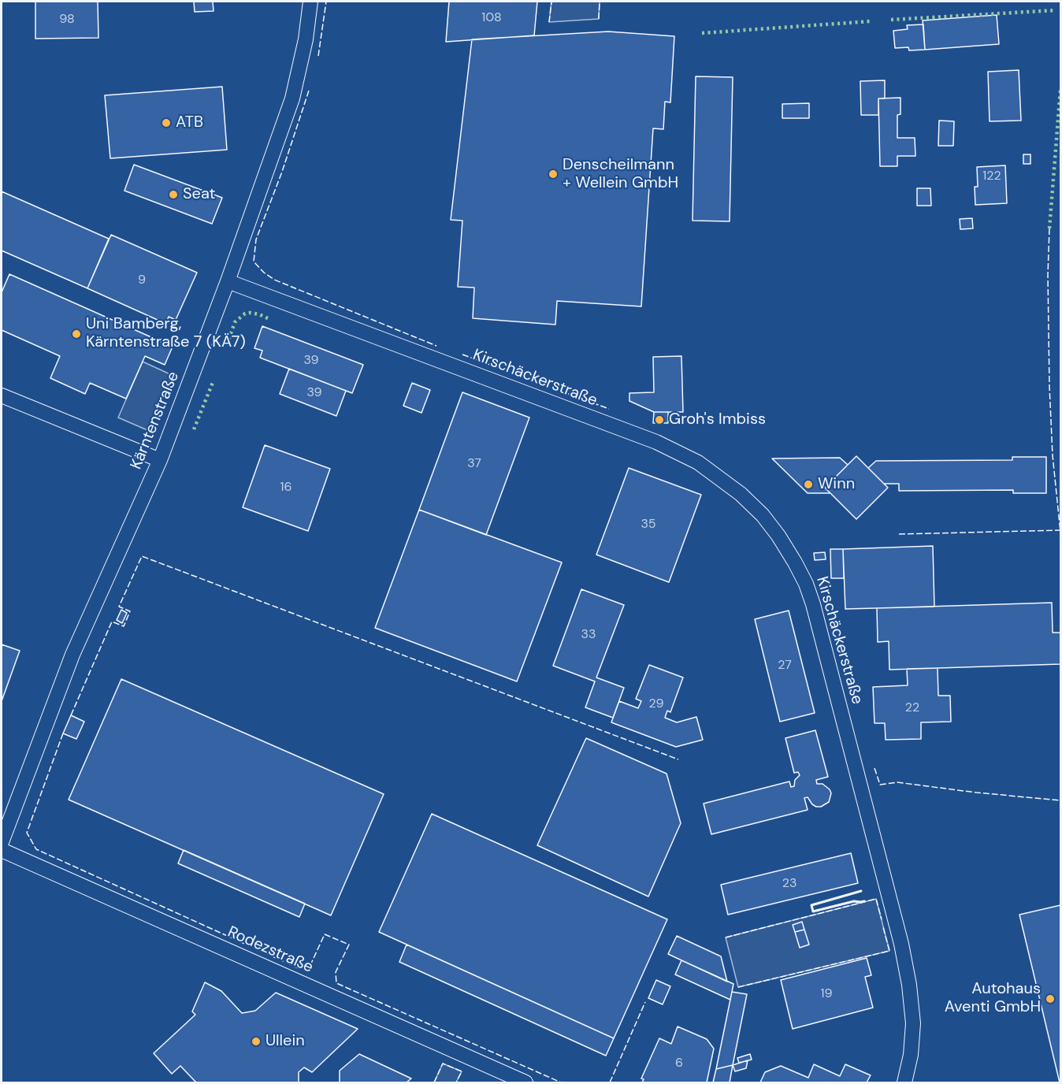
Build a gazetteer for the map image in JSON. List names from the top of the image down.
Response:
{
  "streets": {
    "street": ["Kirschäckerstraße", "Kärntenstraße", "Rodezstraße"]
  },
  "crossings": [
    ["Kirschäckerstraße", "Kärntenstraße"]
  ],
  "places": [
    "ATB",
    "Denscheilmann + Wellein GmbH",
    "Seat",
    "Uni Bamberg, Kärntenstraße 7 (KÄ7)",
    "Groh's Imbiss",
    "Winn",
    "Autohaus Aventi GmbH",
    "Ullein"
  ],
  "house_numbers": [
    "108",
    "98",
    "122",
    "9",
    "39",
    "39",
    "37",
    "16",
    "35",
    "33",
    "27",
    "29",
    "22",
    "23",
    "19",
    "6"
  ]
}
